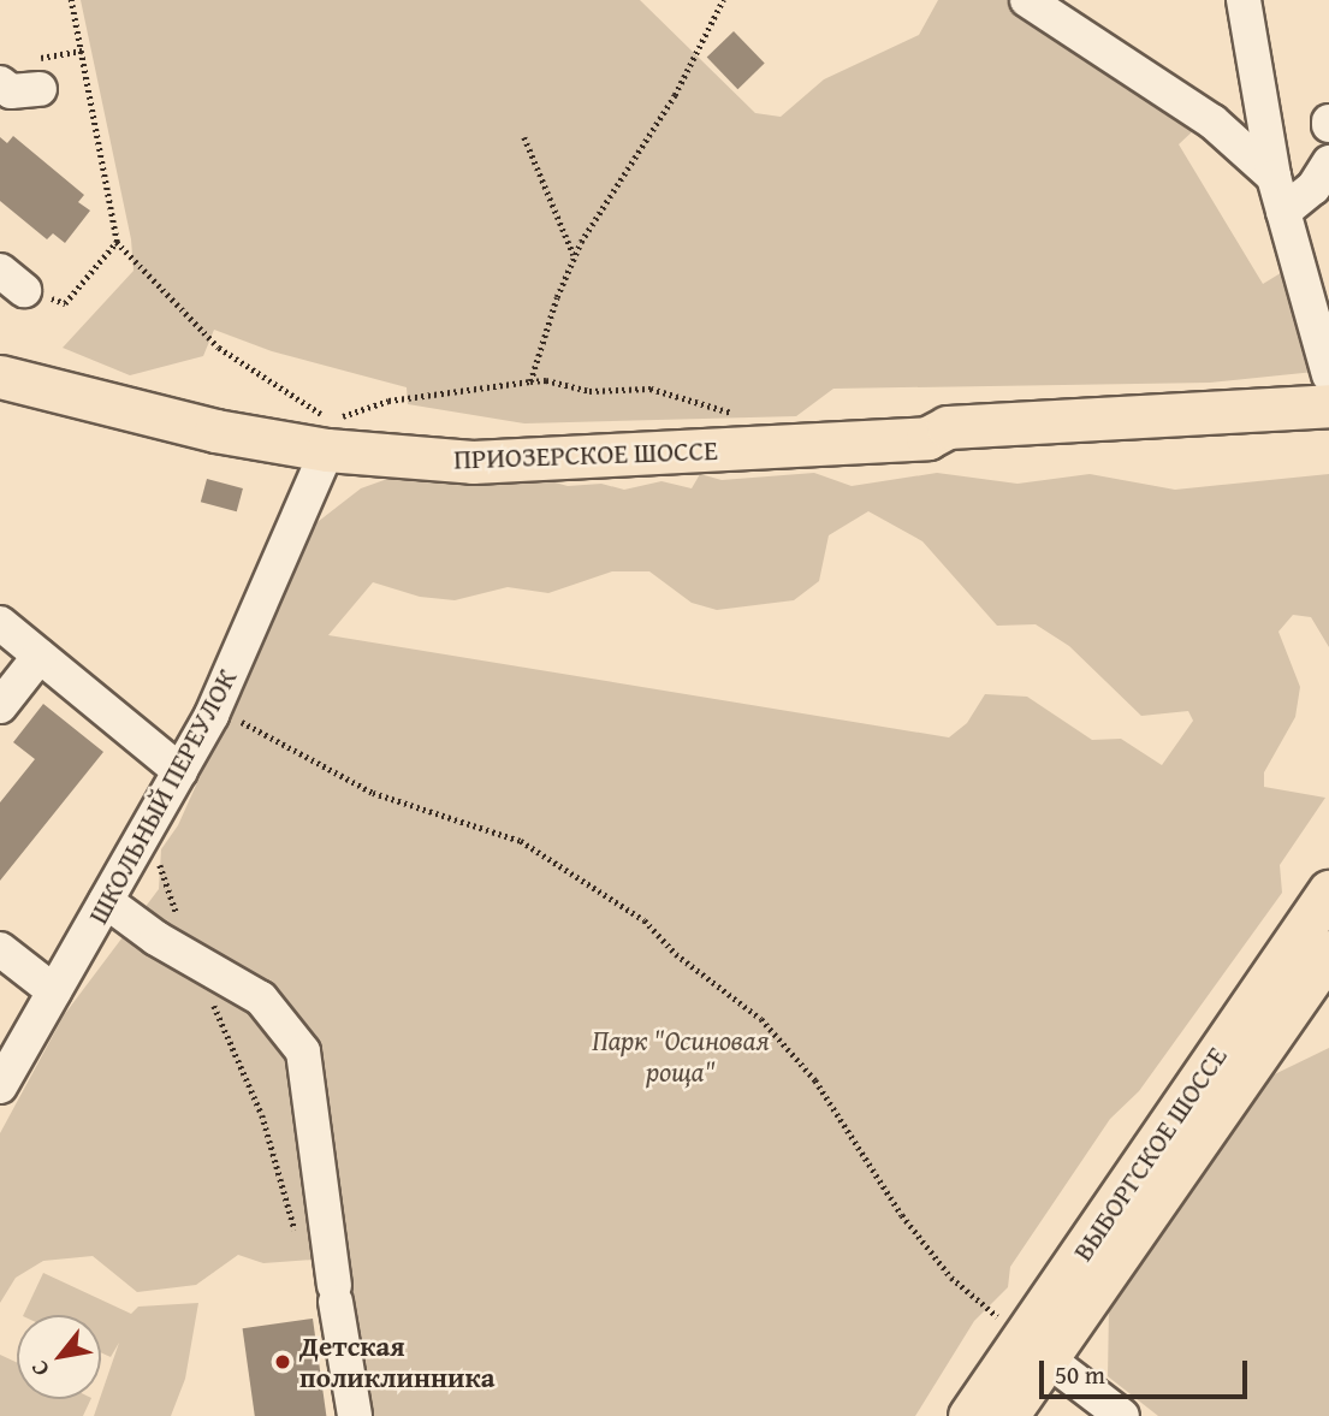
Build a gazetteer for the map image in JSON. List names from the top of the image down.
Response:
{
  "streets": {
    "main road": ["ПРИОЗЕРСКОЕ ШОССЕ", "ВЫБОРГСКОЕ ШОССЕ"],
    "street": ["ШКОЛЬНЫЙ ПЕРЕУЛОК"]
  },
  "crossings": [
    ["ПРИОЗЕРСКОЕ ШОССЕ", "ШКОЛЬНЫЙ ПЕРЕУЛОК"]
  ],
  "parks": ["Парк \"Осиновая роща\""],
  "places": ["Детская поликлинника"],
  "scale_bar": "50 m",
  "north": "bottom left"
}
